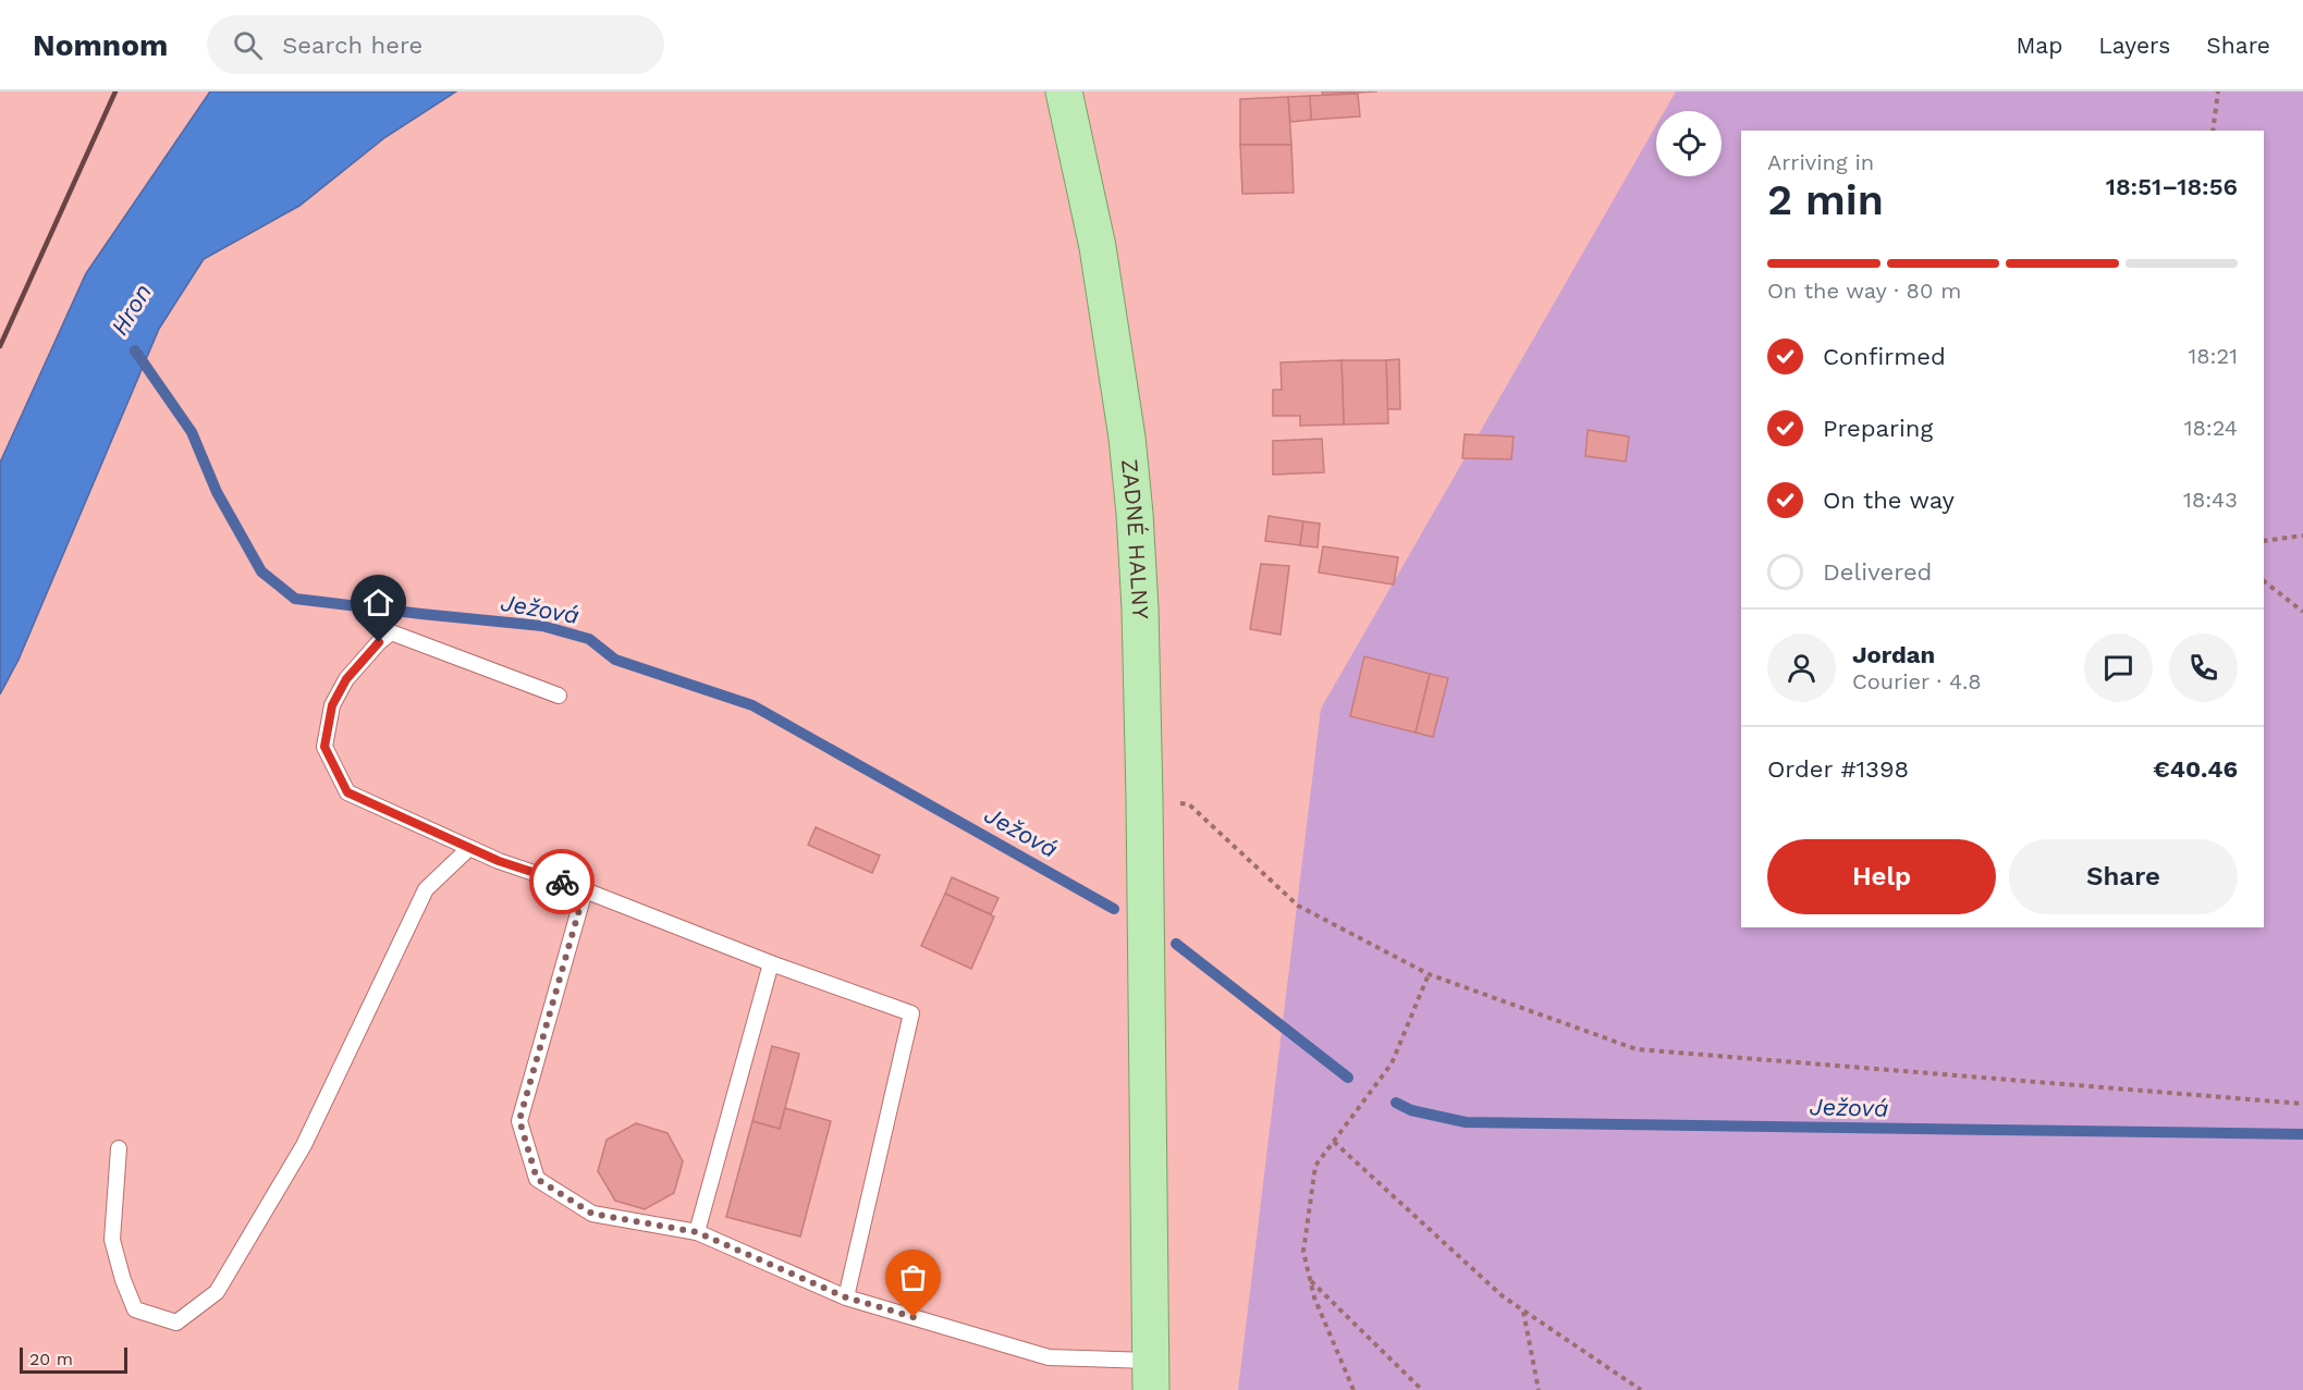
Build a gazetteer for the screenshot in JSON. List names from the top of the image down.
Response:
{
  "streets": {
    "main road": ["ZADNÉ HALNY"]
  },
  "water": ["Hron", "Ježová"],
  "scale_bar": "20 m",
  "page": {
    "header": "Nomnom",
    "search": "Search here",
    "nav": ["Map", "Layers", "Share"],
    "heading": ["2 min", "Arriving in", "18:51–18:56"],
    "panel": [
      "Jordan",
      "Courier · 4.8",
      "Order #1398",
      "€40.46"
    ],
    "bar": "On the way · 80 m",
    "list": [
      ["Confirmed", "18:21"],
      ["Preparing", "18:24"],
      ["On the way", "18:43"],
      "Delivered"
    ],
    "buttons": ["Help", "Share"],
    "scale": "20 m"
  }
}
